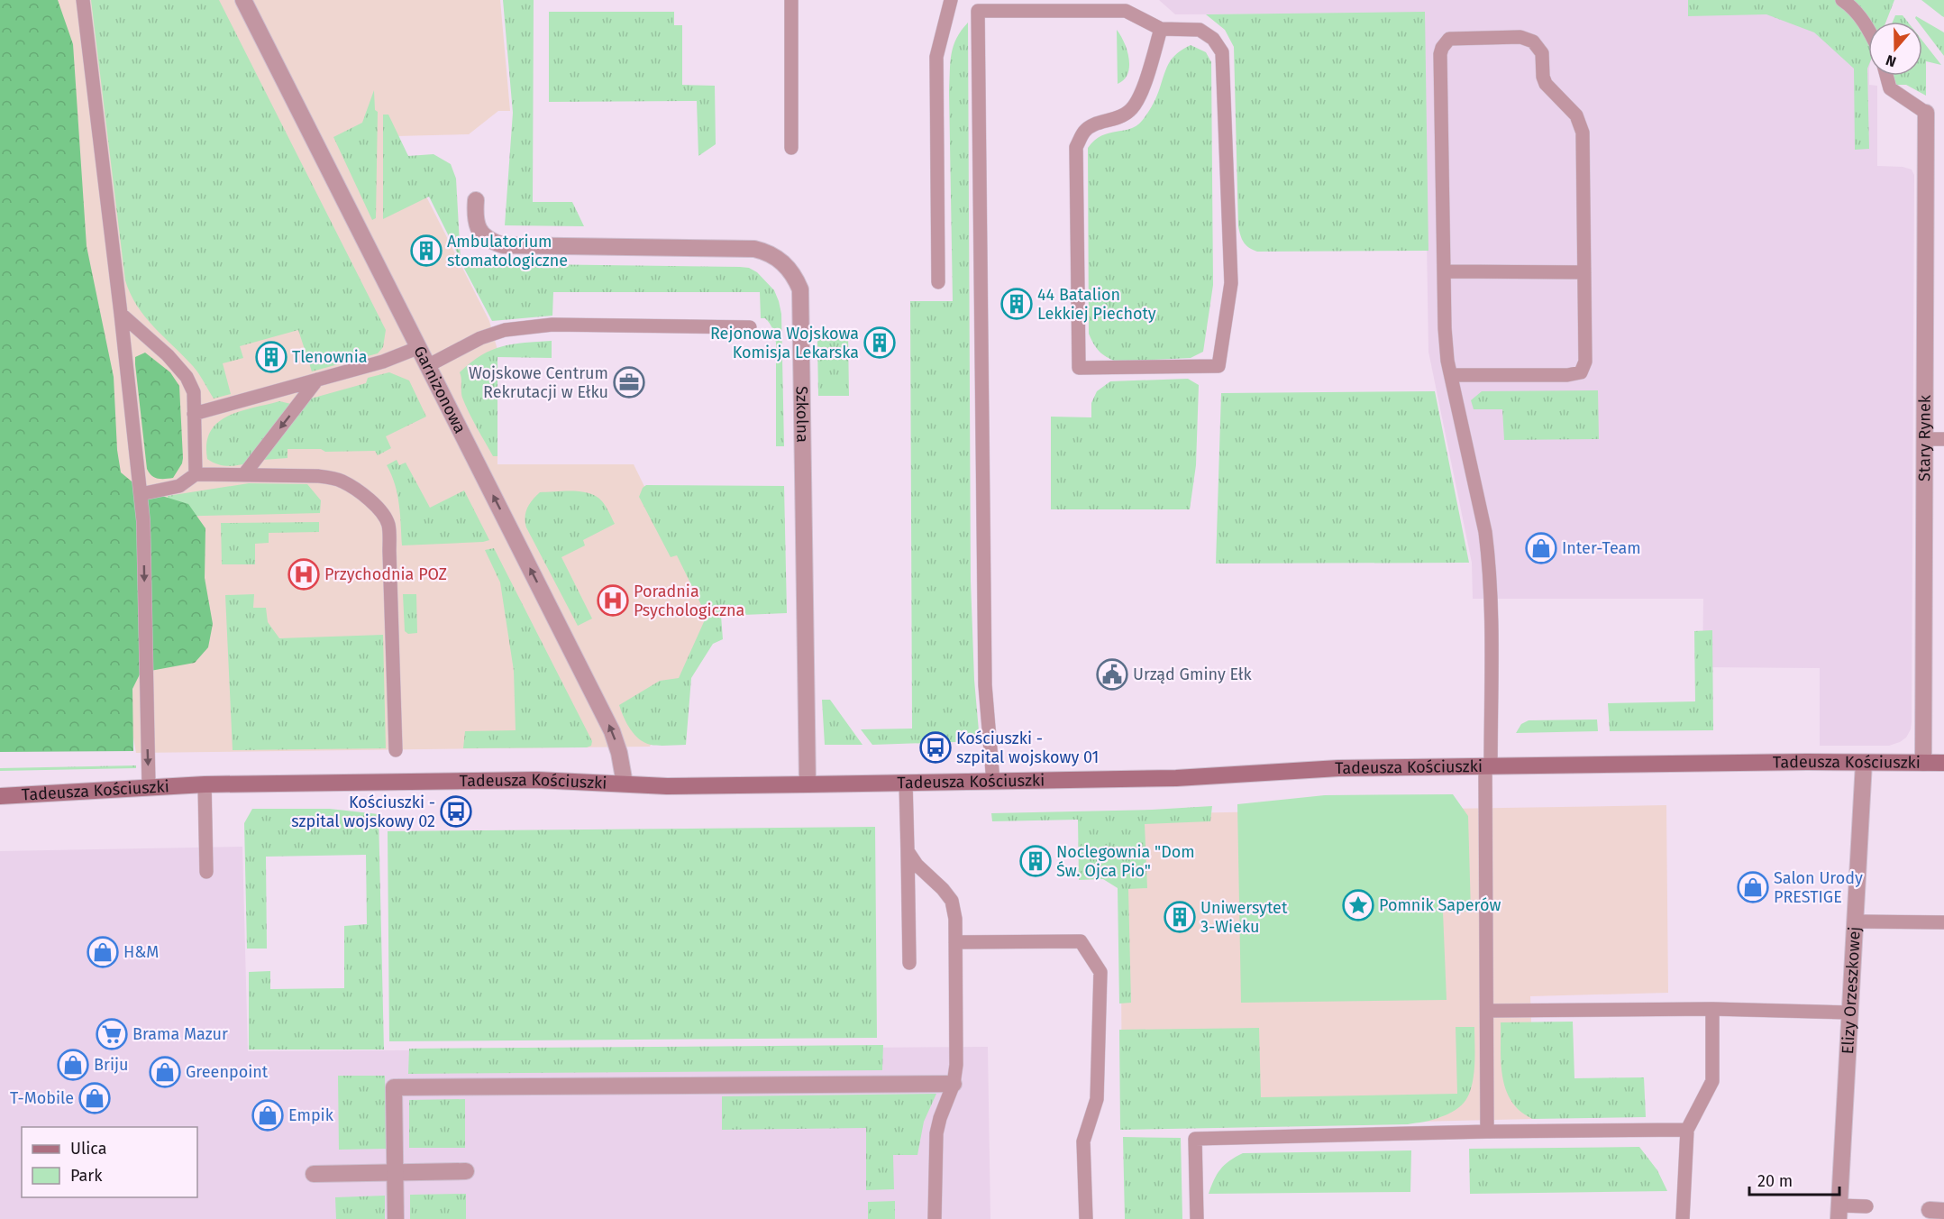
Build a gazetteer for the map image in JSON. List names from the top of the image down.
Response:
{
  "streets": {
    "street": [
      "Garnizonowa",
      "Szkolna",
      "Stary Rynek",
      "Tadeusza Kościuszki",
      "Elizy Orzeszkowej"
    ]
  },
  "crossings": [
    ["Garnizonowa", "Tadeusza Kościuszki"],
    ["Szkolna", "Tadeusza Kościuszki"],
    ["Stary Rynek", "Tadeusza Kościuszki"],
    ["Tadeusza Kościuszki", "Elizy Orzeszkowej"]
  ],
  "one_way": ["Garnizonowa"],
  "places": {
    "building": [
      "Ambulatorium stomatologiczne",
      "44 Batalion Lekkiej Piechoty",
      "Rejonowa Wojskowa Komisja Lekarska",
      "Tlenownia",
      "Noclegownia \"Dom Św. Ojca Pio\"",
      "Uniwersytet 3-Wieku"
    ],
    "office": ["Wojskowe Centrum Rekrutacji w Ełku"],
    "shop": [
      "Inter-Team",
      "Salon Urody PRESTIGE",
      "H&M",
      "Briju",
      "Greenpoint",
      "T-Mobile",
      "Empik"
    ],
    "hospital": ["Przychodnia POZ", "Poradnia Psychologiczna"],
    "public building": ["Urząd Gminy Ełk"],
    "bus stop": ["Kościuszki - szpital wojskowy 01", "Kościuszki - szpital wojskowy 02"],
    "place": ["Pomnik Saperów"],
    "supermarket": ["Brama Mazur"]
  },
  "legend": ["Ulica", "Park"],
  "scale_bar": "20 m",
  "north": "bottom"
}
